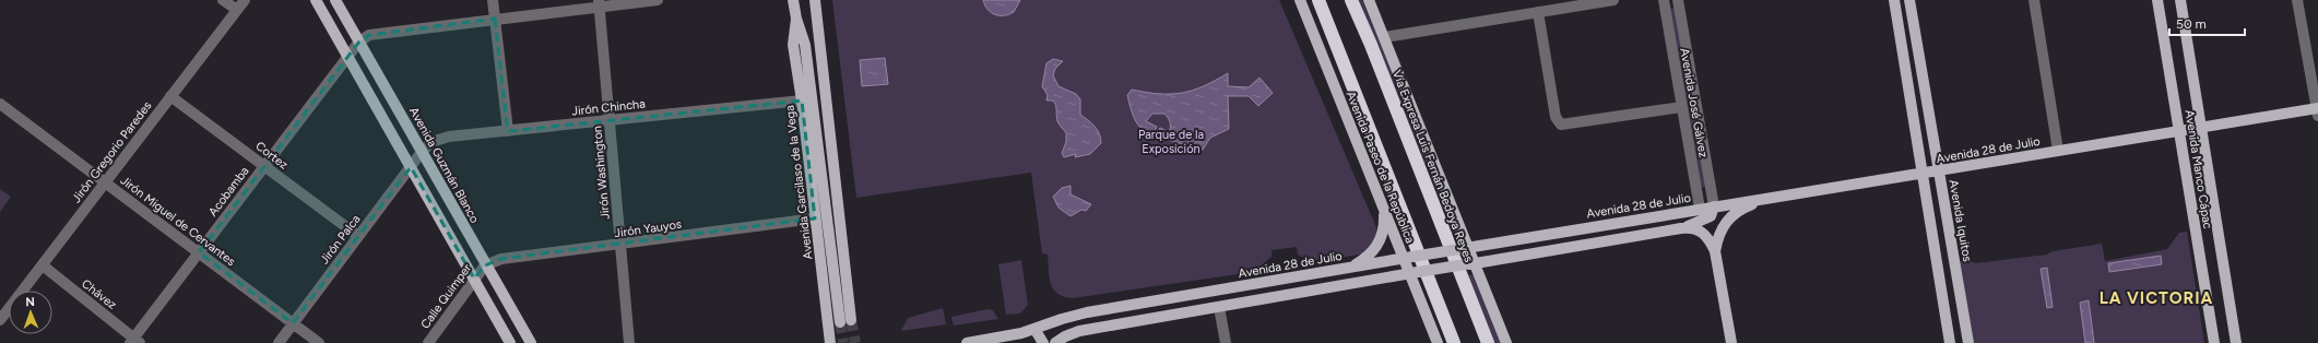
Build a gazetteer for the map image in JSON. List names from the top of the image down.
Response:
{
  "streets": {
    "highway": ["Vía Expresa Luis Fernán Bedoya Reyes"],
    "main road": [
      "Avenida 28 de Julio",
      "Avenida Guzmán Blanco",
      "Avenida Paseo de la República",
      "Avenida Manco Cápac",
      "Avenida Garcilaso de la Vega",
      "Avenida Iquitos"
    ],
    "street": [
      "Avenida José Gálvez",
      "Jirón Chincha",
      "Jirón Gregorio Paredes",
      "Cortez",
      "Jirón Washington",
      "Acobamba",
      "Jirón Miguel de Cervantes",
      "Jirón Yauyos",
      "Jirón Palca",
      "Chávez",
      "Calle Quimper"
    ]
  },
  "crossings": [
    ["Avenida José Gálvez", "Avenida 28 de Julio"],
    ["Jirón Chincha", "Avenida Guzmán Blanco"],
    ["Jirón Chincha", "Jirón Washington"],
    ["Jirón Chincha", "Avenida Garcilaso de la Vega"],
    ["Jirón Chincha", "Jirón Palca"],
    ["Avenida 28 de Julio", "Avenida Paseo de la República"],
    ["Avenida 28 de Julio", "Avenida Manco Cápac"],
    ["Avenida 28 de Julio", "Avenida Iquitos"],
    ["Jirón Gregorio Paredes", "Cortez"],
    ["Jirón Gregorio Paredes", "Jirón Miguel de Cervantes"],
    ["Jirón Gregorio Paredes", "Chávez"],
    ["Cortez", "Acobamba"],
    ["Cortez", "Jirón Palca"],
    ["Avenida Guzmán Blanco", "Acobamba"],
    ["Avenida Guzmán Blanco", "Jirón Yauyos"],
    ["Avenida Guzmán Blanco", "Jirón Palca"],
    ["Avenida Guzmán Blanco", "Calle Quimper"],
    ["Jirón Washington", "Jirón Yauyos"],
    ["Avenida Garcilaso de la Vega", "Jirón Yauyos"],
    ["Acobamba", "Jirón Miguel de Cervantes"],
    ["Acobamba", "Chávez"],
    ["Jirón Miguel de Cervantes", "Jirón Palca"],
    ["Jirón Yauyos", "Calle Quimper"]
  ],
  "districts": ["LA VICTORIA"],
  "parks": ["Parque de la Exposición"],
  "scale_bar": "50 m",
  "north": "top"
}
